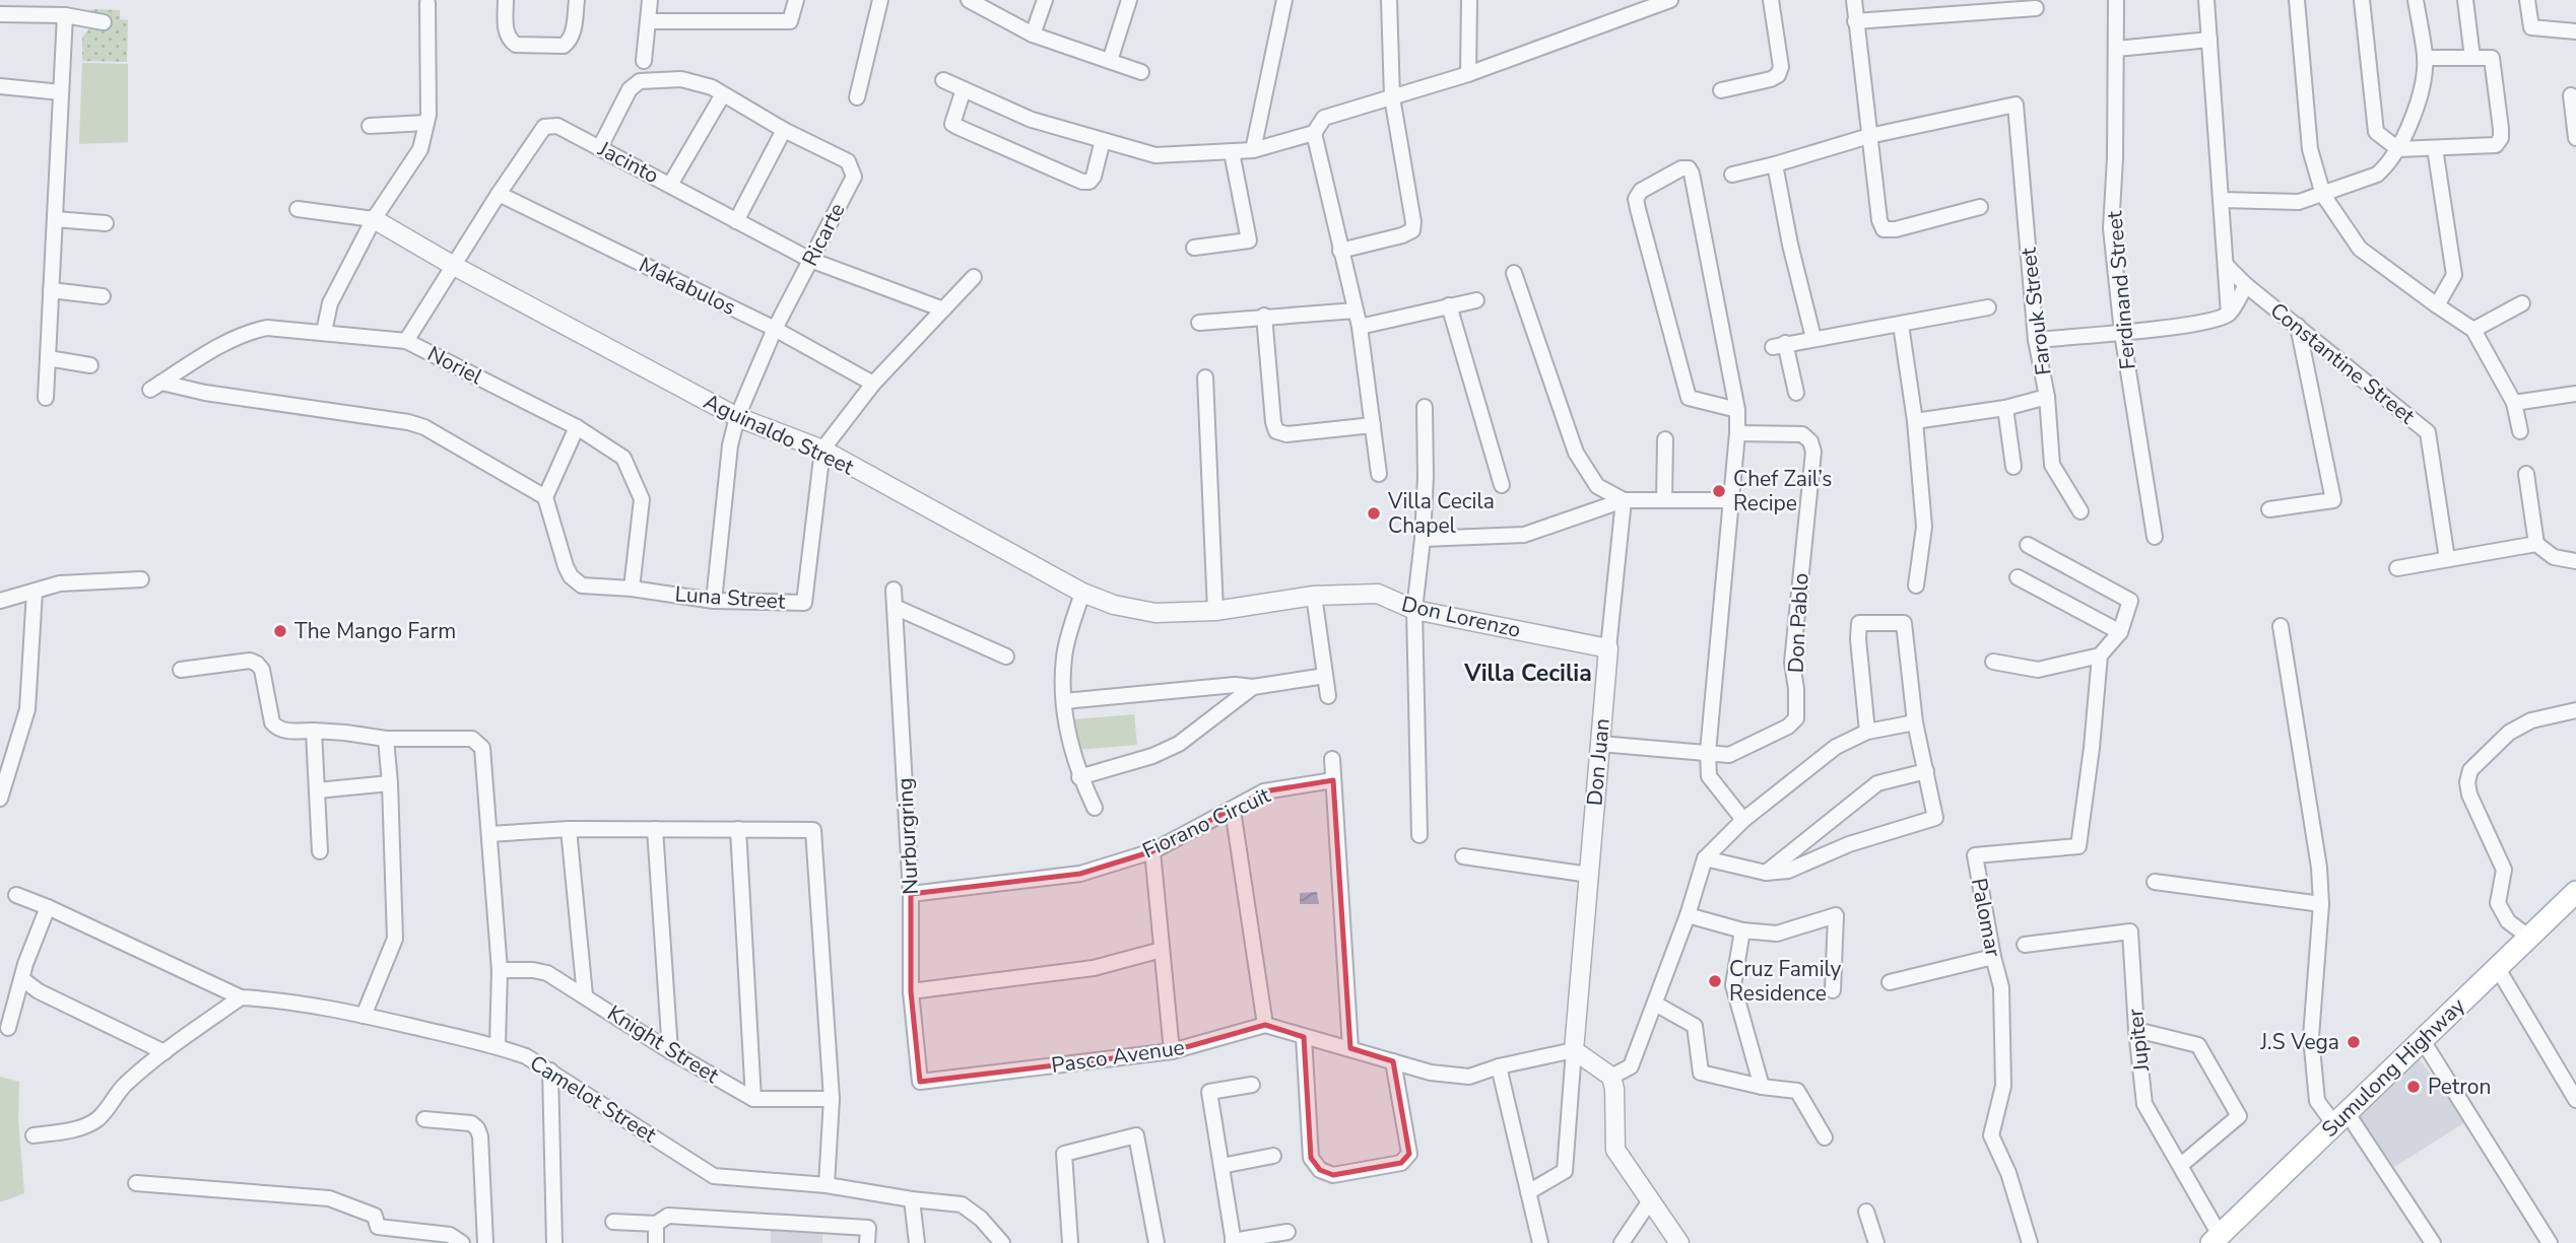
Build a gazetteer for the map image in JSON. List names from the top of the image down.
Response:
{
  "streets": {
    "main road": ["Sumulong Highway"],
    "street": [
      "Jacinto",
      "Ricarte",
      "Makabulos",
      "Ferdinand Street",
      "Farouk Street",
      "Constantine Street",
      "Noriel",
      "Aguinaldo Street",
      "Luna Street",
      "Don Lorenzo",
      "Don Pablo",
      "Don Juan",
      "Fiorano Circuit",
      "Nurburgring",
      "Palomar",
      "Jupiter",
      "Knight Street",
      "Pasco Avenue",
      "Camelot Street"
    ]
  },
  "crossings": [
    ["Jacinto", "Ricarte"],
    ["Jacinto", "Makabulos"],
    ["Jacinto", "Noriel"],
    ["Jacinto", "Aguinaldo Street"],
    ["Ricarte", "Makabulos"],
    ["Ricarte", "Aguinaldo Street"],
    ["Ricarte", "Luna Street"],
    ["Noriel", "Luna Street"],
    ["Aguinaldo Street", "Luna Street"],
    ["Aguinaldo Street", "Don Lorenzo"],
    ["Don Lorenzo", "Don Juan"],
    ["Don Pablo", "Don Juan"],
    ["Fiorano Circuit", "Nurburgring"],
    ["Nurburgring", "Pasco Avenue"],
    ["Jupiter", "Sumulong Highway"]
  ],
  "districts": ["Villa Cecilia"],
  "places": [
    "Chef Zail’s Recipe",
    "Villa Cecila Chapel",
    "The Mango Farm",
    "Cruz Family Residence",
    "J.S Vega",
    "Petron"
  ]
}
